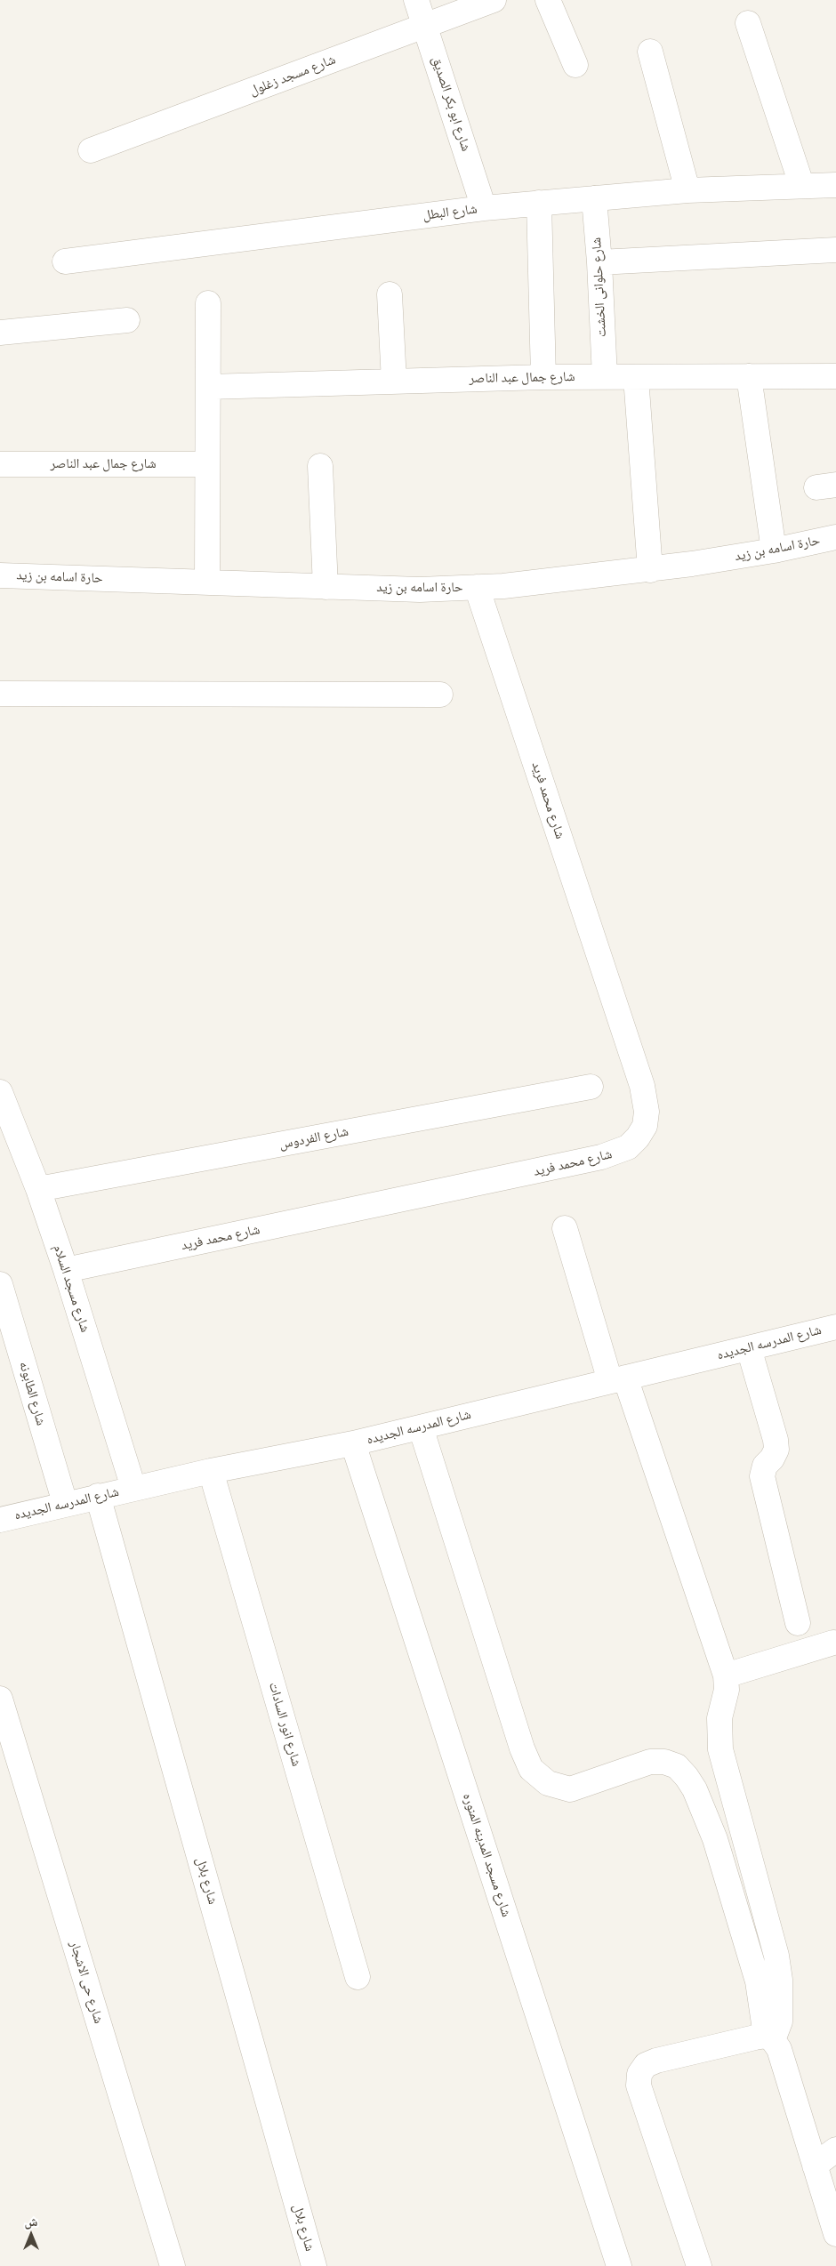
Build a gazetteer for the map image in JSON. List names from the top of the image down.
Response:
{
  "streets": {
    "street": [
      "شارع مسجد زغلول",
      "شارع ابو بكر الصديق",
      "شارع البطل",
      "شارع حلوانى الخشت",
      "شارع جمال عبد الناصر",
      "حارة اسامه بن زيد",
      "شارع محمد فريد",
      "شارع الفردوس",
      "شارع مسجد السلام",
      "شارع المدرسه الجديده",
      "شارع الطابونه",
      "شارع انور السادات",
      "شارع مسجد المدينه المنوره",
      "شارع بلال",
      "شارع حى الاشجار"
    ]
  },
  "crossings": [
    ["شارع مسجد زغلول", "شارع ابو بكر الصديق"],
    ["شارع ابو بكر الصديق", "شارع البطل"],
    ["شارع البطل", "شارع حلوانى الخشت"],
    ["شارع حلوانى الخشت", "شارع جمال عبد الناصر"],
    ["حارة اسامه بن زيد", "شارع محمد فريد"],
    ["شارع محمد فريد", "شارع مسجد السلام"],
    ["شارع الفردوس", "شارع مسجد السلام"],
    ["شارع مسجد السلام", "شارع المدرسه الجديده"],
    ["شارع المدرسه الجديده", "شارع الطابونه"],
    ["شارع المدرسه الجديده", "شارع انور السادات"],
    ["شارع المدرسه الجديده", "شارع مسجد المدينه المنوره"],
    ["شارع المدرسه الجديده", "شارع بلال"]
  ],
  "north": "top"
}
